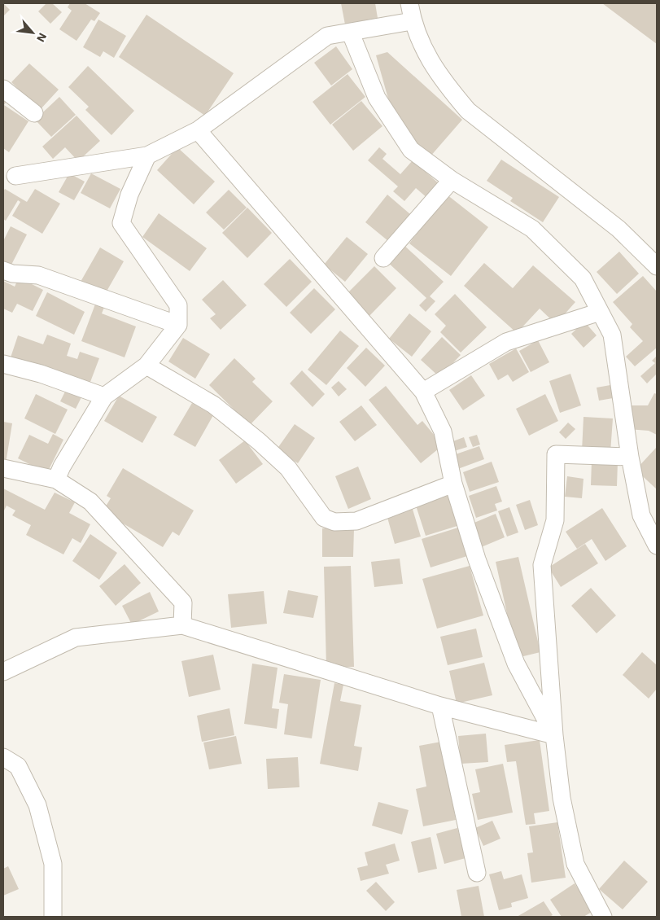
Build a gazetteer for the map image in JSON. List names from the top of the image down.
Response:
{
  "north": "bottom right"
}
